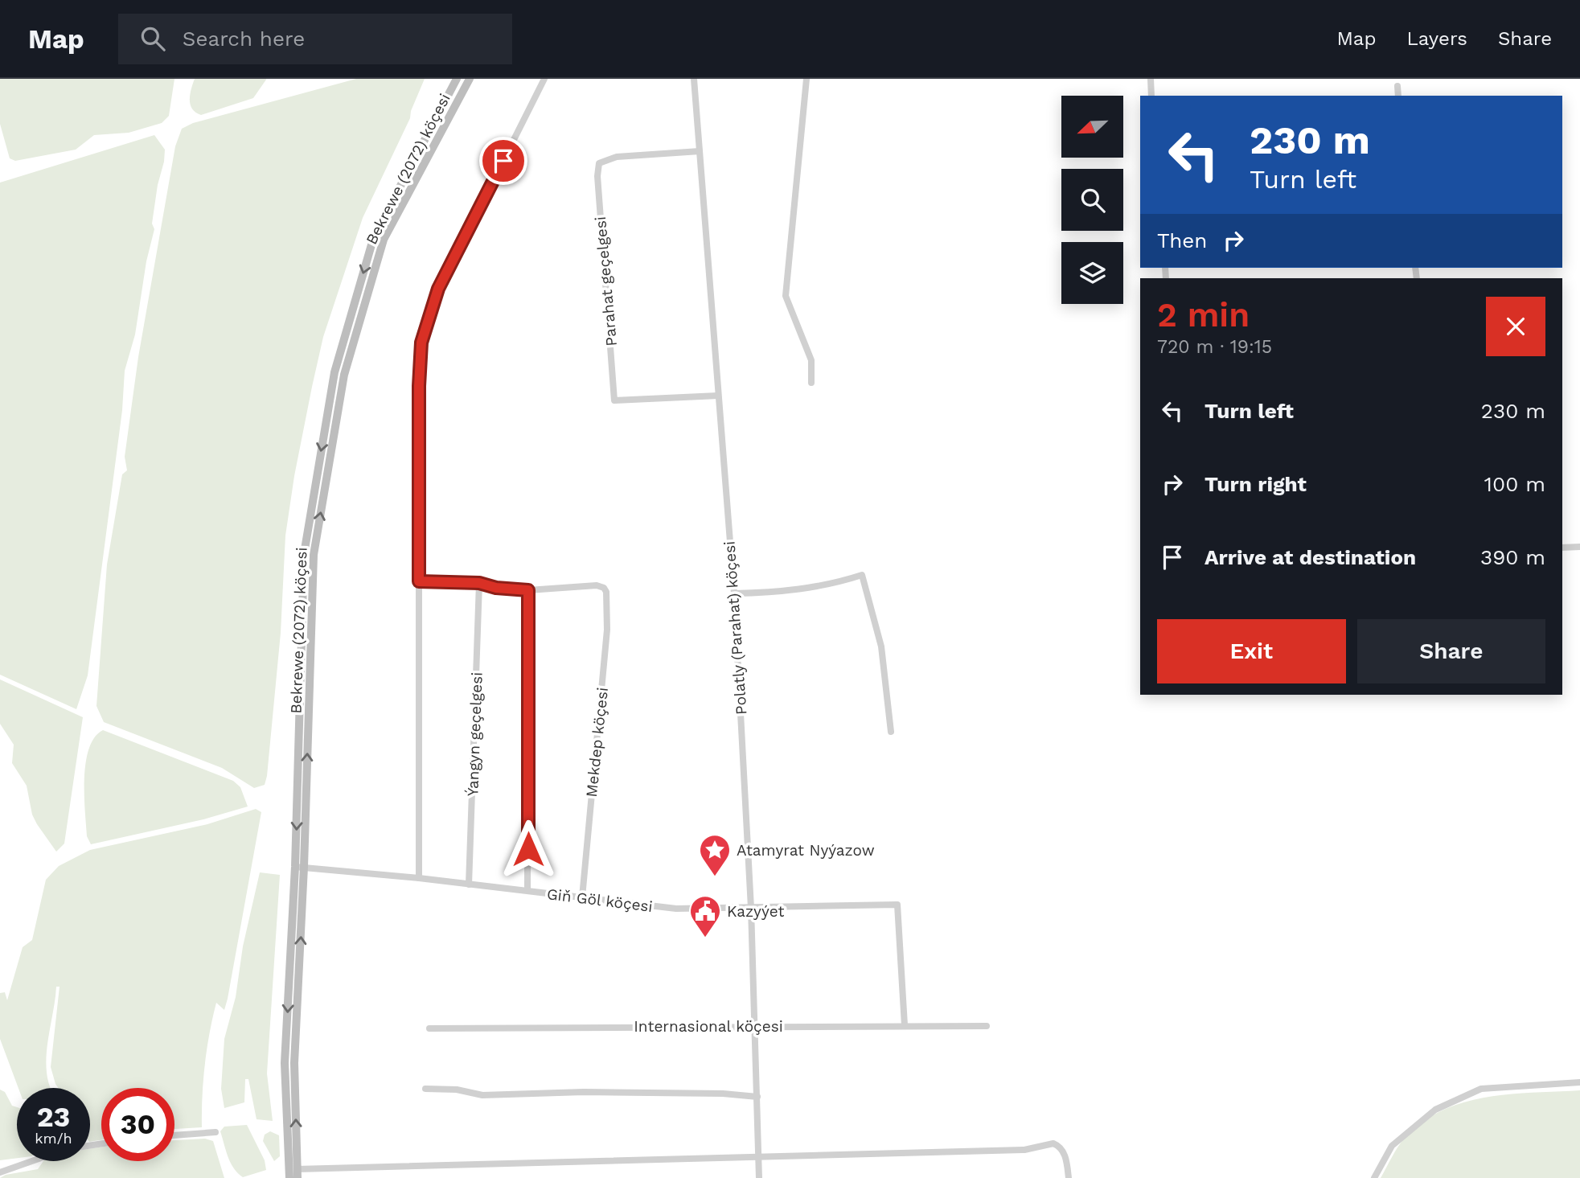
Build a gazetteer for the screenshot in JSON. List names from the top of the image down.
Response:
{
  "streets": {
    "main road": ["Bekrewe (2072) köçesi"],
    "street": [
      "Parahat geçelgesi",
      "Polatly (Parahat) köçesi",
      "Ýangyn geçelgesi",
      "Mekdep köçesi",
      "Giň Göl köçesi",
      "Internasional köçesi"
    ]
  },
  "crossings": [
    ["Bekrewe (2072) köçesi", "Giň Göl köçesi"],
    ["Parahat geçelgesi", "Polatly (Parahat) köçesi"],
    ["Polatly (Parahat) köçesi", "Giň Göl köçesi"],
    ["Polatly (Parahat) köçesi", "Internasional köçesi"],
    ["Ýangyn geçelgesi", "Giň Göl köçesi"],
    ["Mekdep köçesi", "Giň Göl köçesi"],
    ["Giň Göl köçesi", "Internasional köçesi"]
  ],
  "places": {
    "place": ["Atamyrat Nyýazow"],
    "public building": ["Kazyýet"]
  },
  "north": "bottom left",
  "page": {
    "header": "Map",
    "search": "Search here",
    "nav": ["Map", "Layers", "Share"],
    "turn": ["230 m", "Turn left"],
    "then": "Then",
    "heading": ["2 min", "720 m · 19:15"],
    "list": [
      {
        "name": "Turn left",
        "value": "230 m"
      },
      {
        "name": "Turn right",
        "value": "100 m"
      },
      {
        "name": "Arrive at destination",
        "value": "390 m"
      }
    ],
    "buttons": ["Exit", "Share"],
    "speed": "23 km/h",
    "limit": "30"
  }
}
